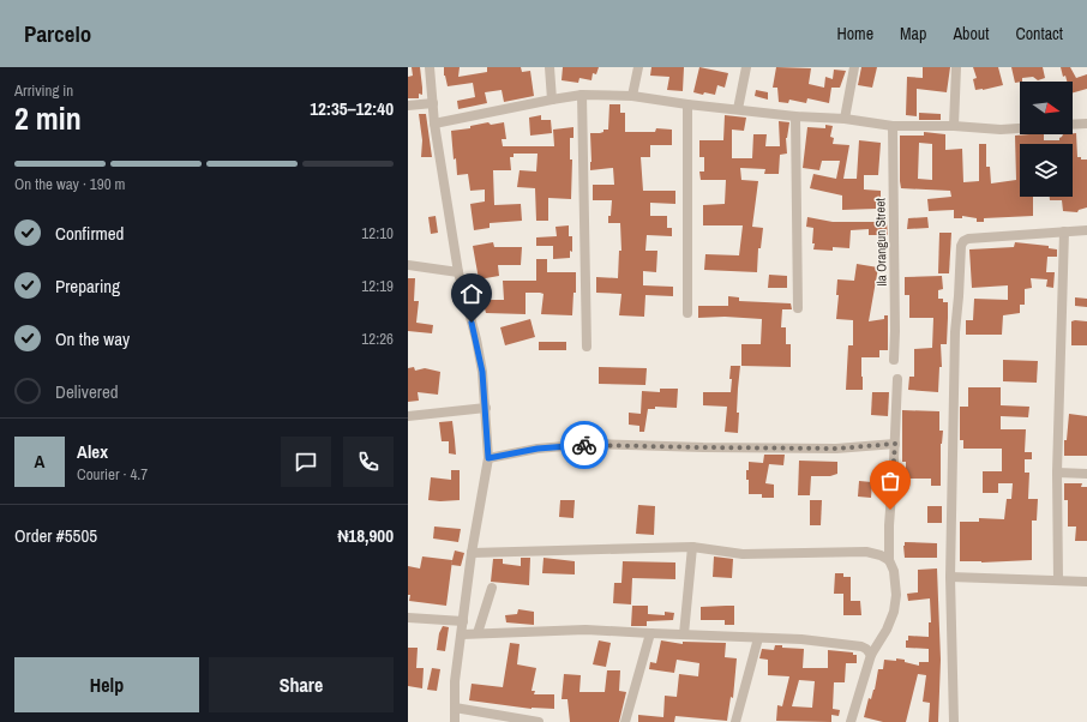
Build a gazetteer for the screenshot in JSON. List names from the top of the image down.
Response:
{
  "streets": {
    "street": ["Ila Orangun Street"]
  },
  "north": "right",
  "page": {
    "header": "Parcelo",
    "nav": [
      "Home",
      "Map",
      "About",
      "Contact"
    ],
    "heading": ["2 min", "Arriving in", "12:35–12:40"],
    "panel": [
      "Alex",
      "Courier · 4.7",
      "Order #5505",
      "₦18,900"
    ],
    "bar": "On the way · 190 m",
    "list": [
      ["Confirmed", "12:10"],
      ["Preparing", "12:19"],
      ["On the way", "12:26"],
      "Delivered"
    ],
    "round": "A",
    "buttons": ["Help", "Share"]
  }
}
